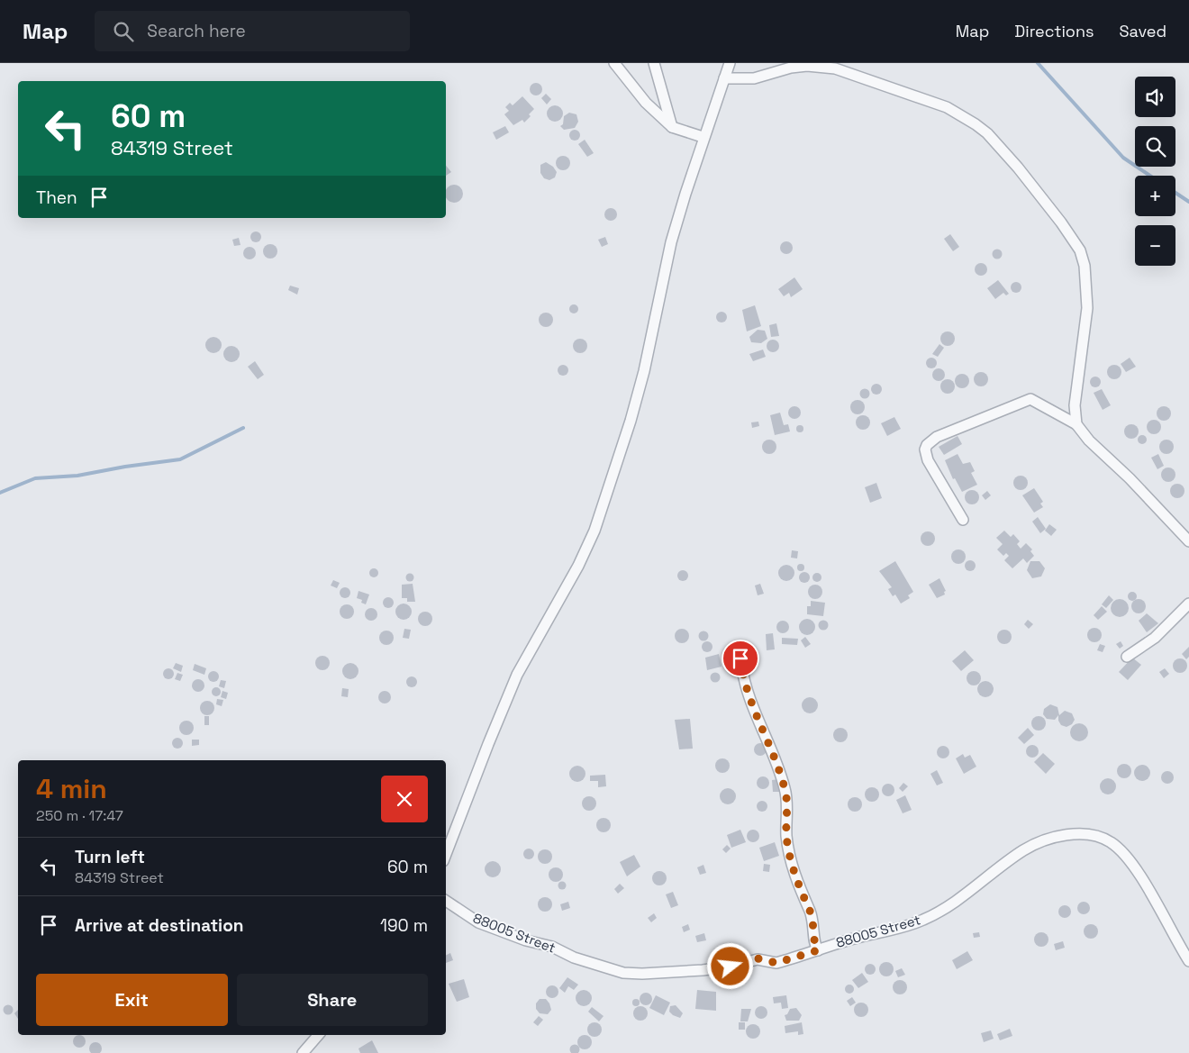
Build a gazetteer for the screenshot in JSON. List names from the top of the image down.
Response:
{
  "streets": {
    "street": ["88005 Street"]
  },
  "page": {
    "header": "Map",
    "search": "Search here",
    "nav": ["Map", "Directions", "Saved"],
    "map_buttons": ["+", "−"],
    "turn": ["60 m", "84319 Street"],
    "then": "Then",
    "heading": ["4 min", "250 m · 17:47"],
    "list": [
      {
        "name": "Turn left",
        "note": "84319 Street",
        "value": "60 m"
      },
      {
        "name": "Arrive at destination",
        "value": "190 m"
      }
    ],
    "buttons": ["Exit", "Share"]
  }
}
